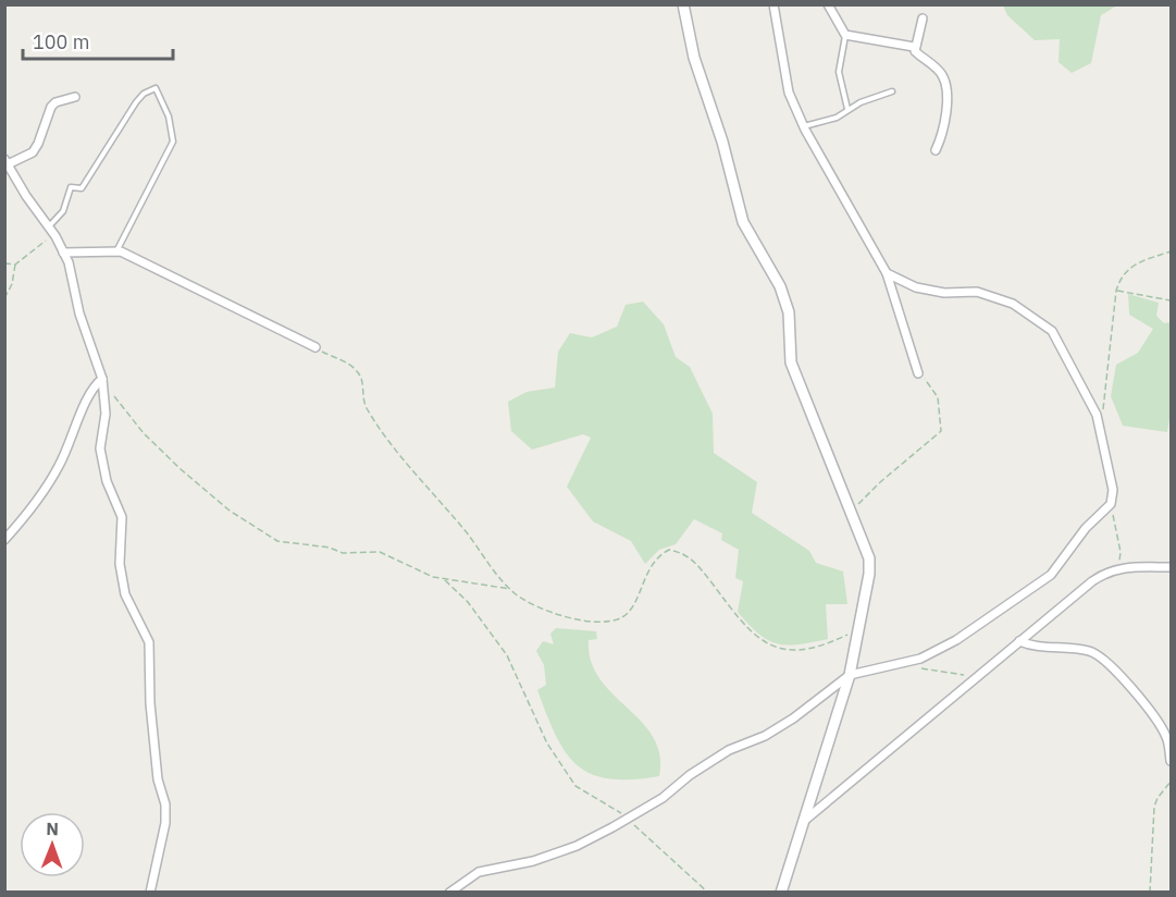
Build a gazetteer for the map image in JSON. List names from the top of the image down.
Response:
{
  "scale_bar": "100 m",
  "north": "top"
}
